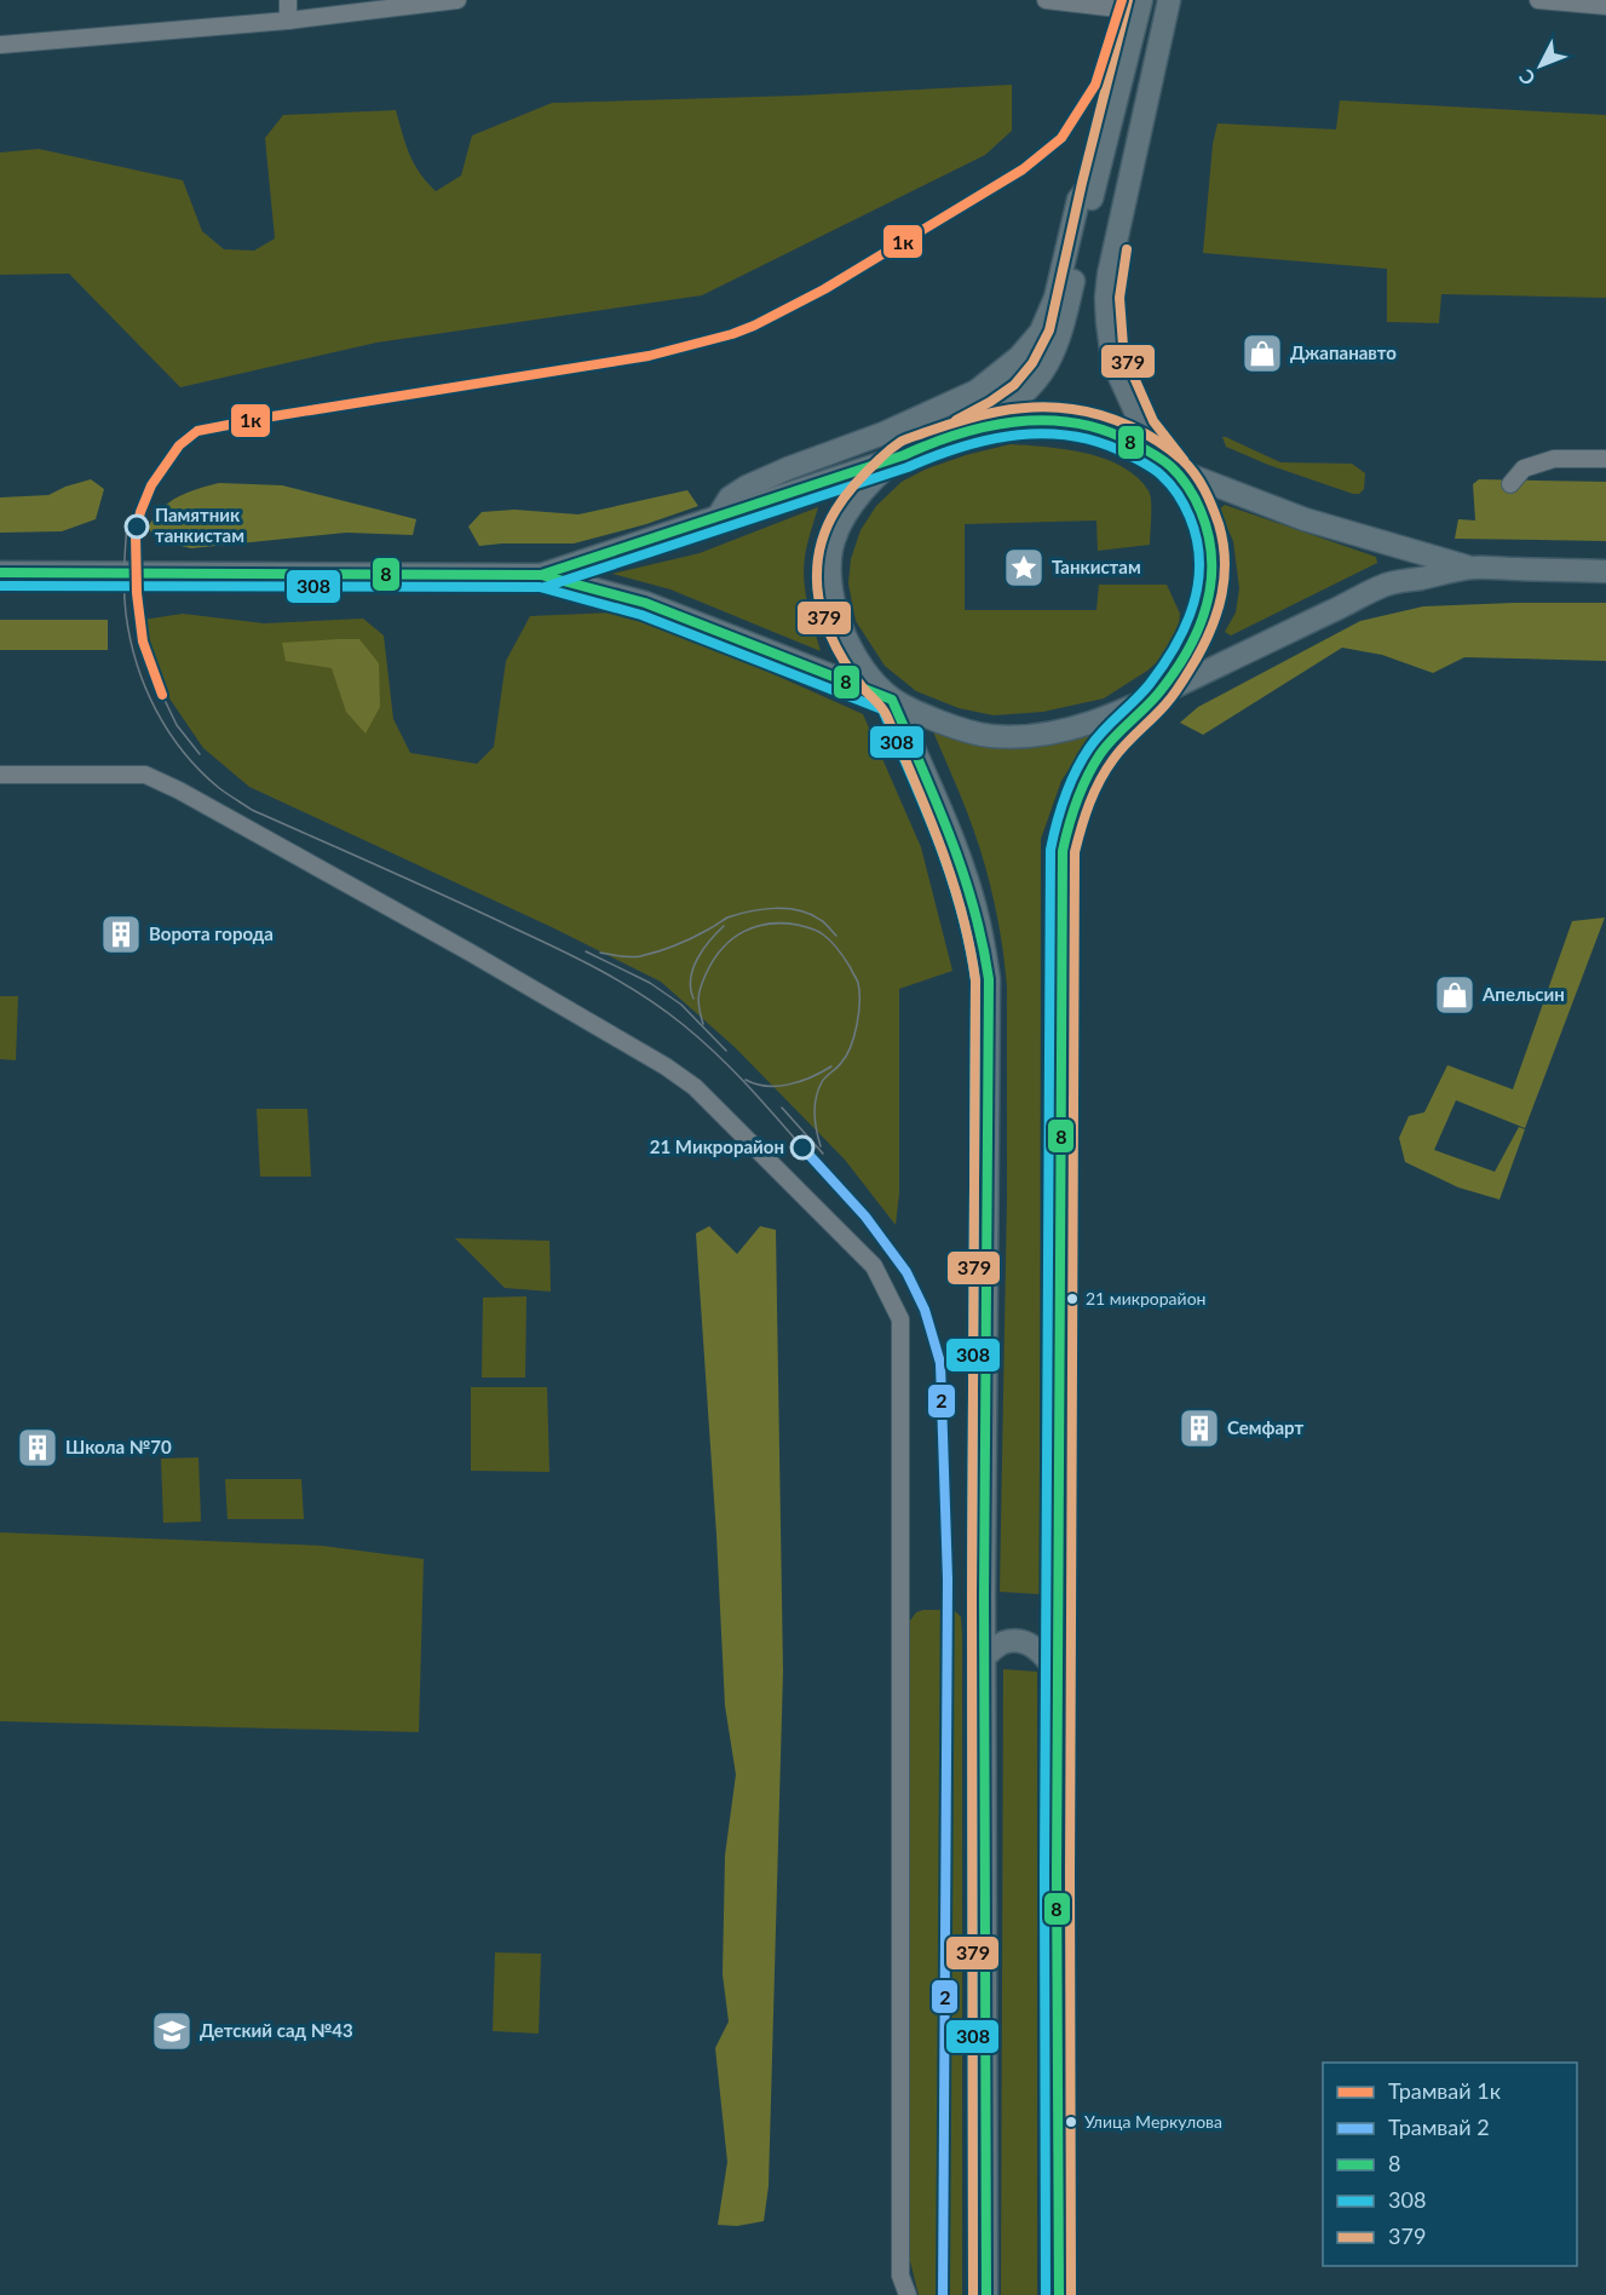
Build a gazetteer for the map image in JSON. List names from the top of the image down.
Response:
{
  "places": {
    "shop": ["Джапанавто", "Апельсин"],
    "other": [
      "Памятник танкистам",
      "21 Микрорайон",
      "21 микрорайон",
      "Улица Меркулова"
    ],
    "place": ["Танкистам"],
    "building": ["Ворота города", "Семфарт", "Школа №70"],
    "school or university": ["Детский сад №43"]
  },
  "lines": [
    "tram line 1к",
    "transit line 379",
    "transit line 8",
    "transit line 308",
    "tram line 2"
  ],
  "legend": [
    "Трамвай 1к",
    "Трамвай 2",
    "8",
    "308",
    "379"
  ],
  "north": "bottom left"
}
